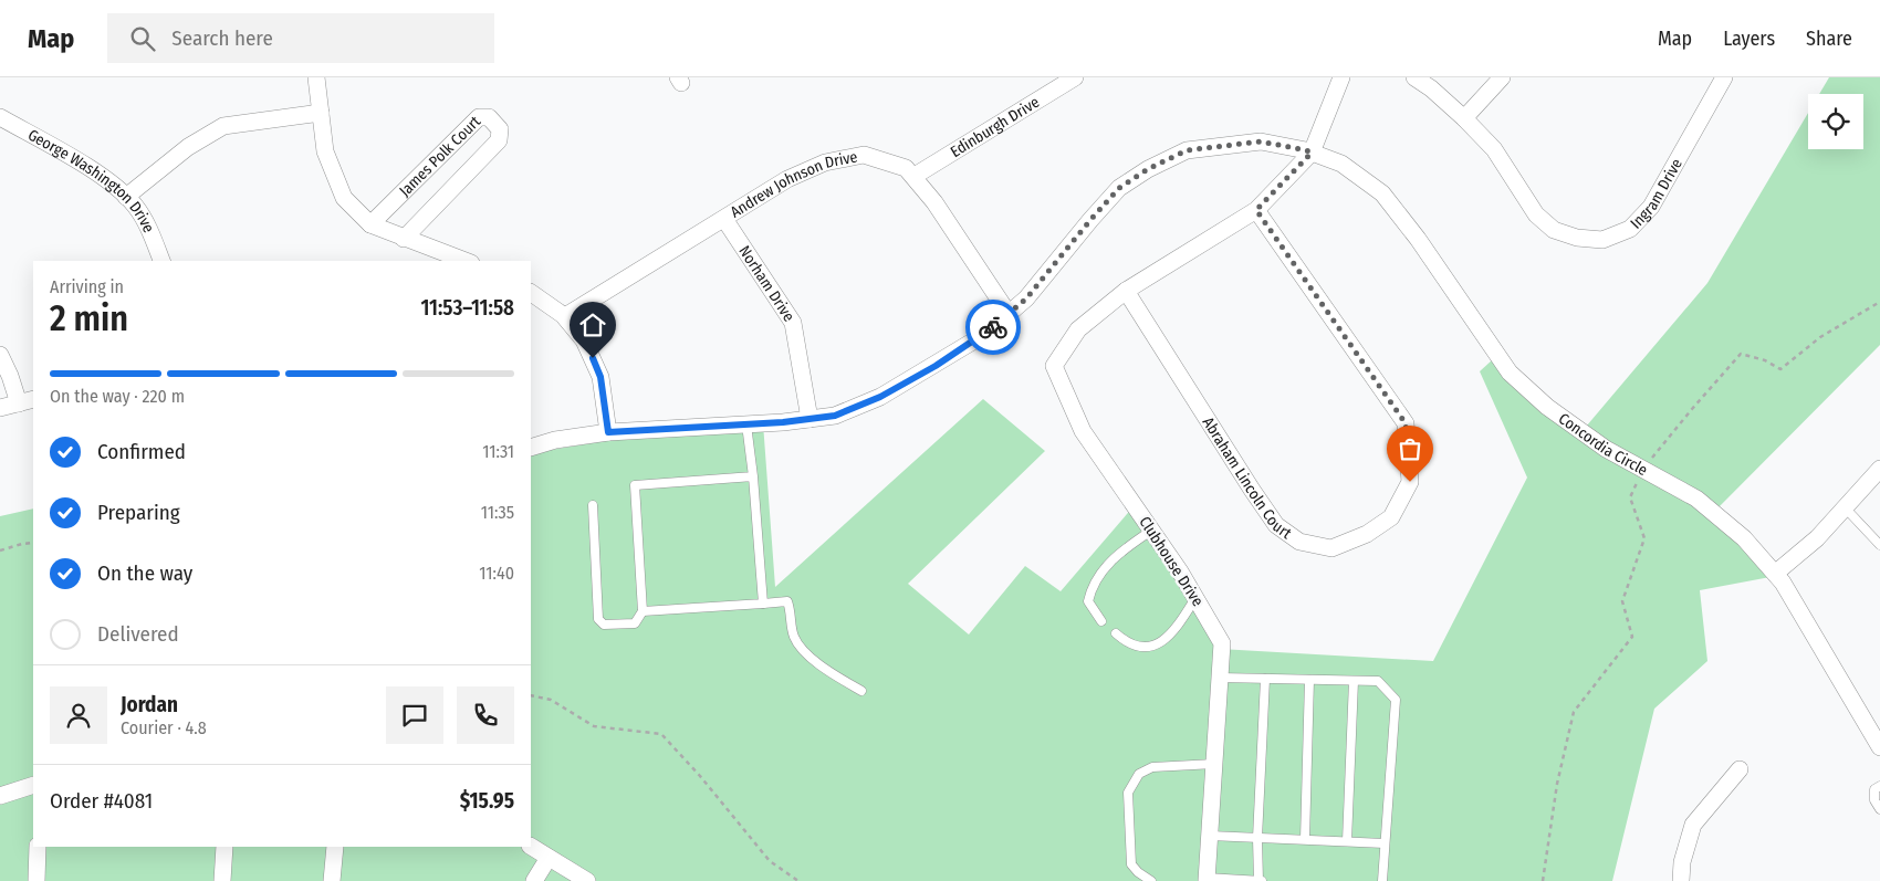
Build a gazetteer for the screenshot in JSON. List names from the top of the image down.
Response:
{
  "streets": {
    "street": [
      "Edinburgh Drive",
      "James Polk Court",
      "George Washington Drive",
      "Andrew Johnson Drive",
      "Ingram Drive",
      "Norham Drive",
      "Concordia Circle",
      "Abraham Lincoln Court",
      "Clubhouse Drive"
    ]
  },
  "crossings": [
    ["Edinburgh Drive", "Andrew Johnson Drive"],
    ["Andrew Johnson Drive", "Norham Drive"],
    ["Andrew Johnson Drive", "Concordia Circle"],
    ["Norham Drive", "Concordia Circle"],
    ["Abraham Lincoln Court", "Clubhouse Drive"]
  ],
  "page": {
    "header": "Map",
    "search": "Search here",
    "nav": ["Map", "Layers", "Share"],
    "heading": ["2 min", "Arriving in", "11:53–11:58"],
    "panel": [
      "Jordan",
      "Courier · 4.8",
      "Order #4081",
      "$15.95"
    ],
    "bar": "On the way · 220 m",
    "list": [
      ["Confirmed", "11:31"],
      ["Preparing", "11:35"],
      ["On the way", "11:40"],
      "Delivered"
    ]
  }
}
